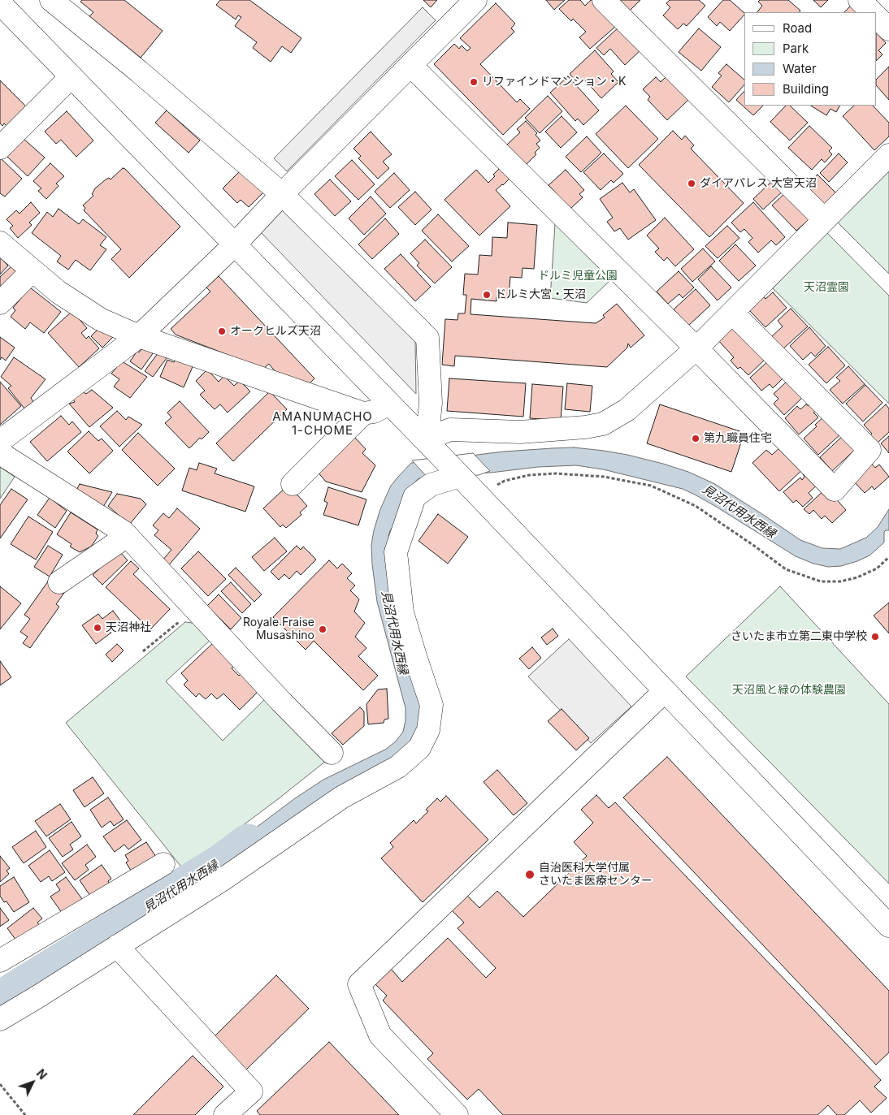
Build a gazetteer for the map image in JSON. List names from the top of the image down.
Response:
{
  "districts": ["AMANUMACHO 1-CHOME"],
  "water": ["見沼代用水西縁"],
  "parks": ["ドルミ児童公園", "天沼霊園", "天沼風と緑の体験農園"],
  "places": [
    "リファインドマンション・K",
    "ダイアパレス 大宮天沼",
    "ドルミ大宮・天沼",
    "オークヒルズ天沼",
    "第九職員住宅",
    "天沼神社",
    "Royale Fraise Musashino",
    "さいたま市立第二東中学校",
    "自治医科大学付属 さいたま医療センター"
  ],
  "legend": [
    "Road",
    "Park",
    "Water",
    "Building"
  ],
  "north": "top right"
}
